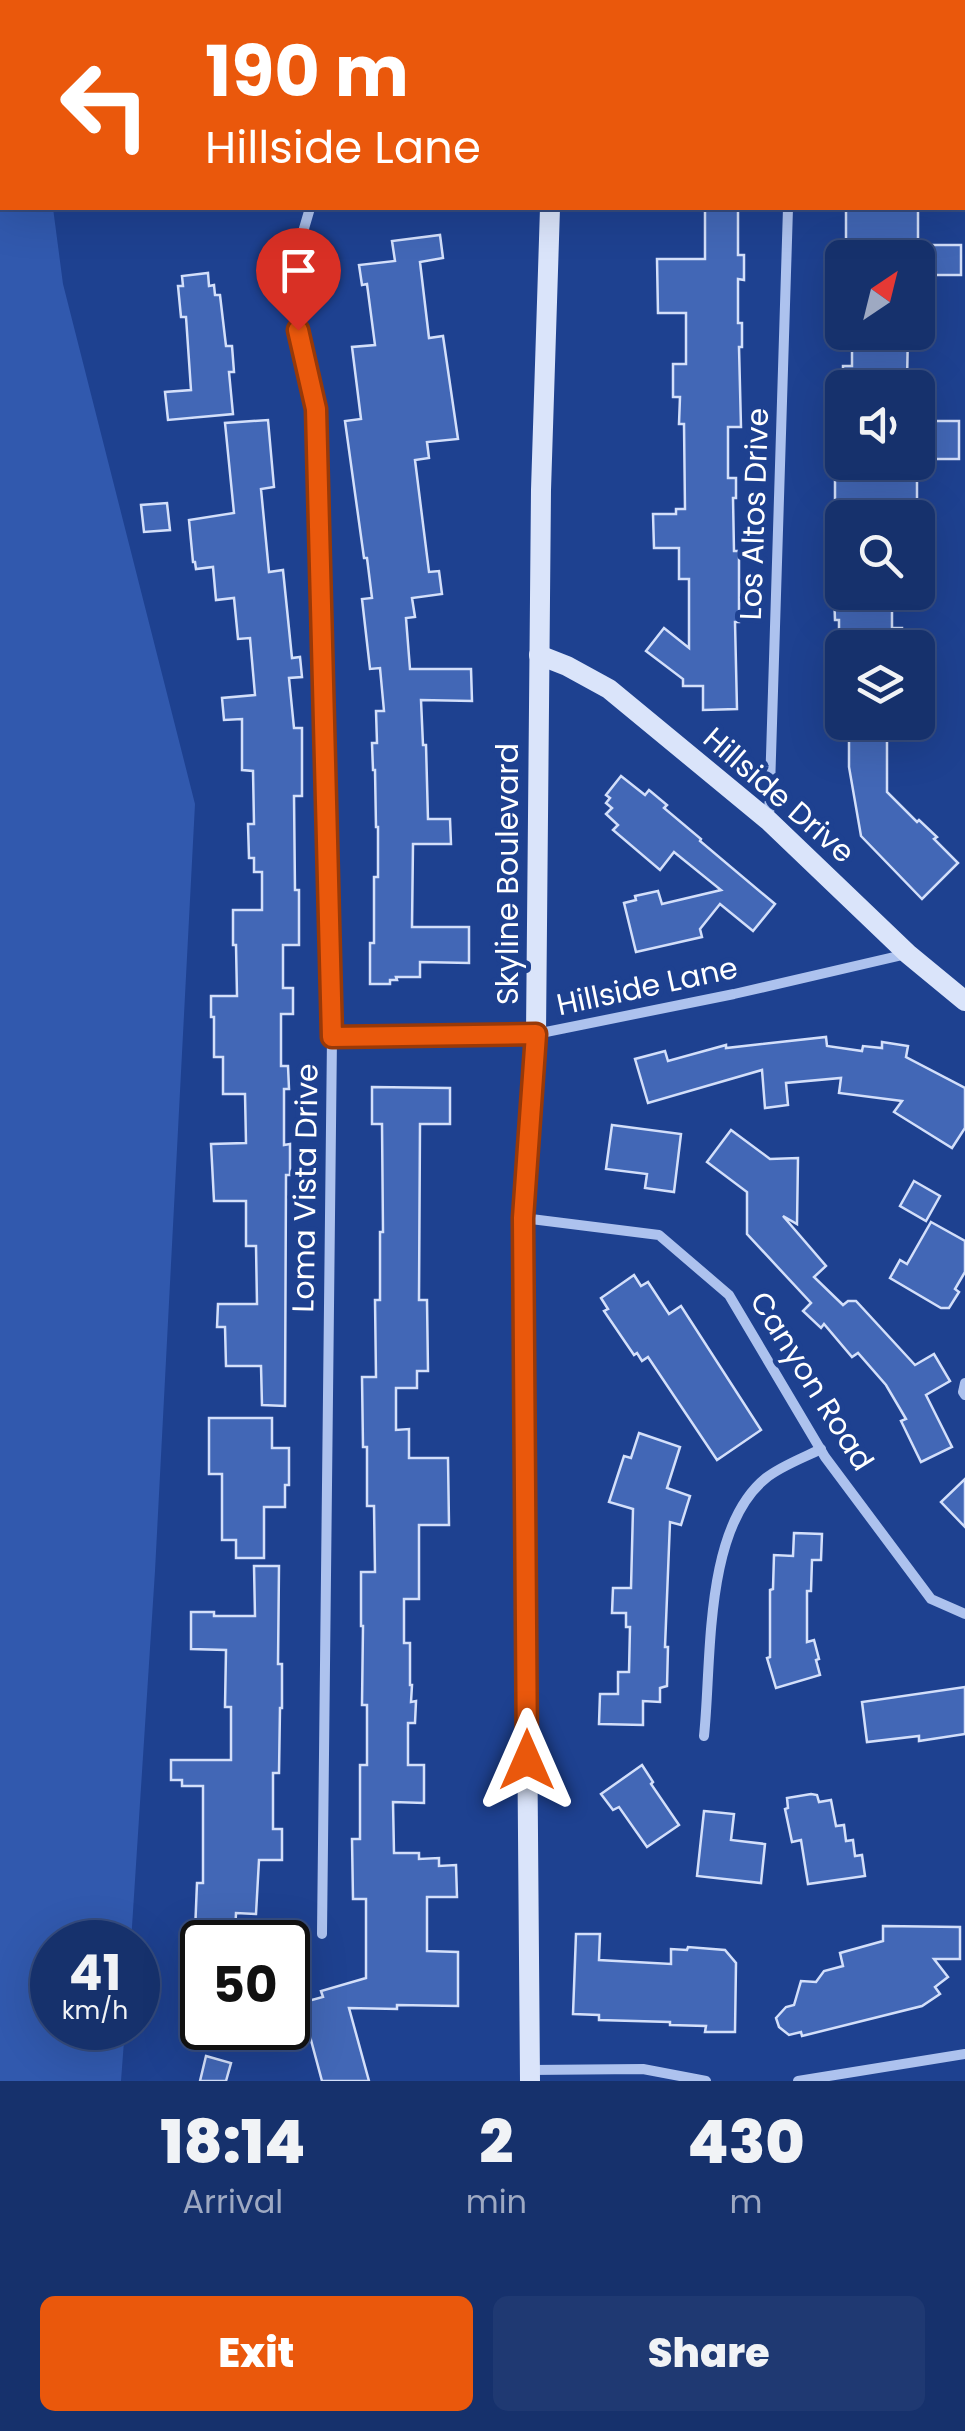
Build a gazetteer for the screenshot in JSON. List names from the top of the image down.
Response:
{
  "streets": {
    "main road": ["Hillside Drive", "Skyline Boulevard"],
    "street": [
      "Los Altos Drive",
      "Hillside Lane",
      "Loma Vista Drive",
      "Canyon Road"
    ]
  },
  "crossings": [
    ["Los Altos Drive", "Hillside Drive"],
    ["Hillside Drive", "Skyline Boulevard"],
    ["Hillside Drive", "Hillside Lane"],
    ["Skyline Boulevard", "Hillside Lane"],
    ["Skyline Boulevard", "Canyon Road"],
    ["Hillside Lane", "Loma Vista Drive"]
  ],
  "north": "top right",
  "page": {
    "turn": ["190 m", "Hillside Lane"],
    "speed": "41 km/h",
    "limit": "50",
    "eta": [
      "18:14",
      "Arrival",
      "2",
      "min",
      "430",
      "m"
    ],
    "buttons": ["Exit", "Share"]
  }
}
